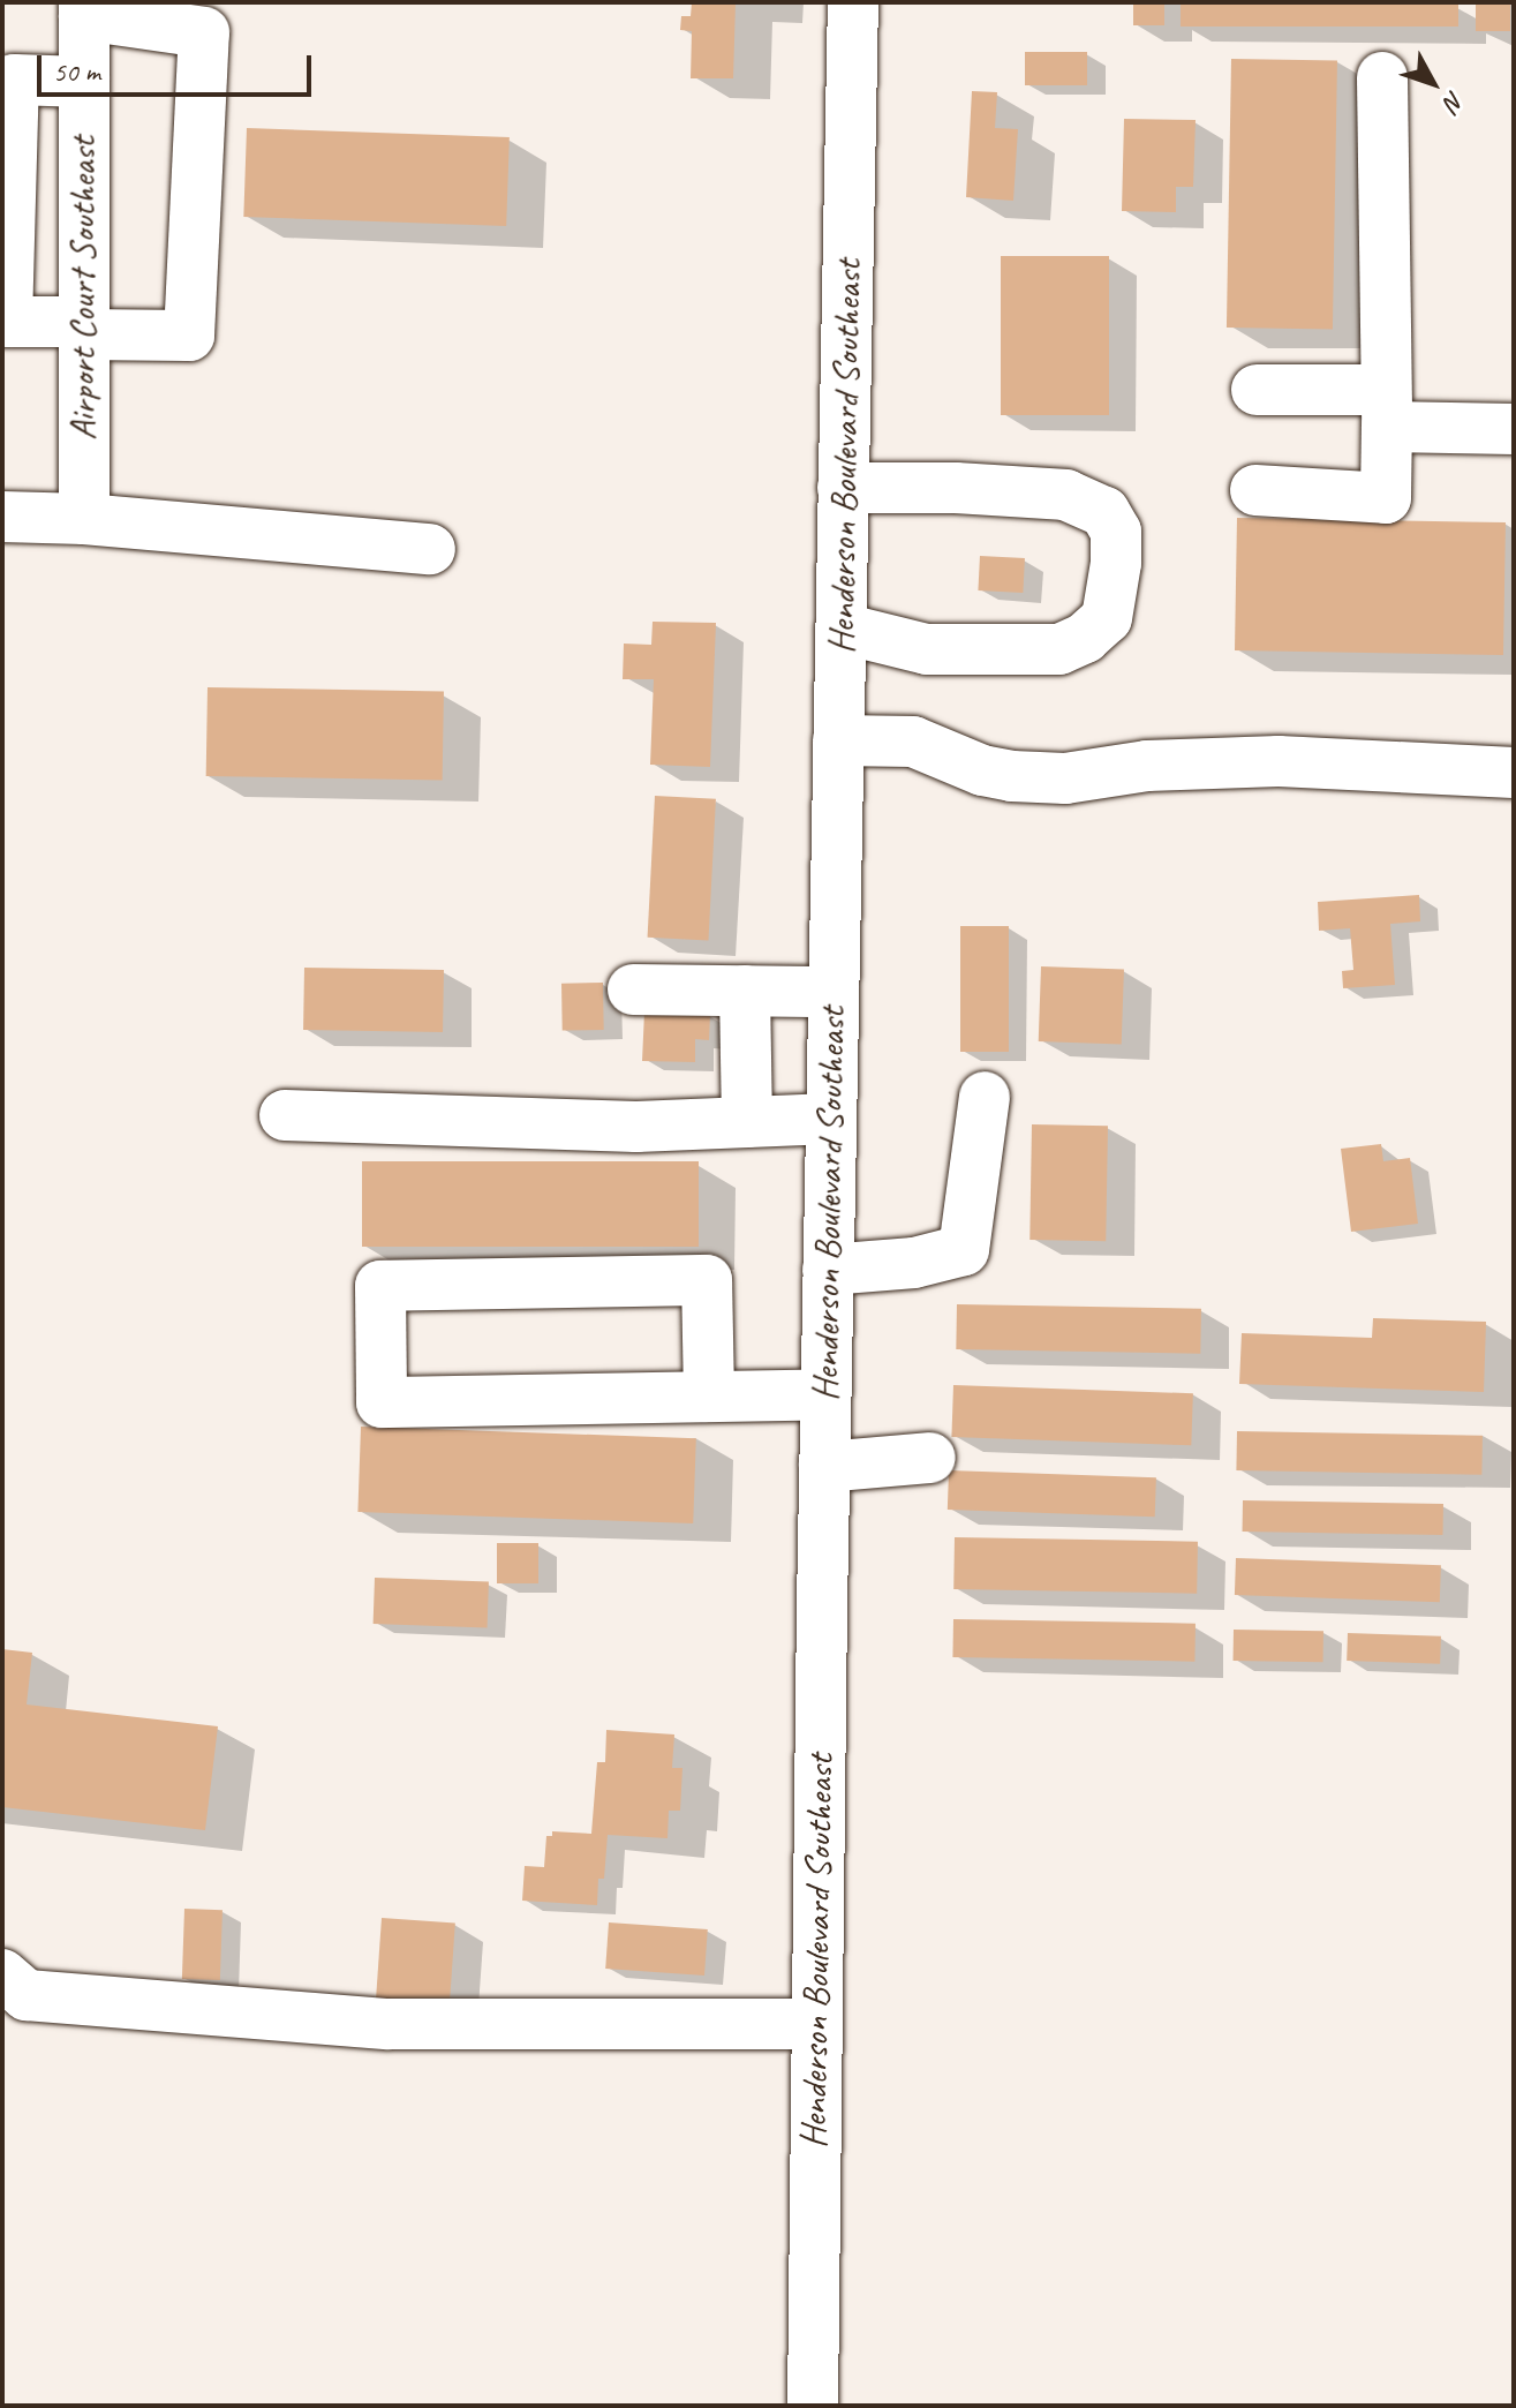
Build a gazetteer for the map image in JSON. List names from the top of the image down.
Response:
{
  "streets": {
    "street": ["Airport Court Southeast", "Henderson Boulevard Southeast"]
  },
  "scale_bar": "50 m",
  "north": "bottom right"
}
